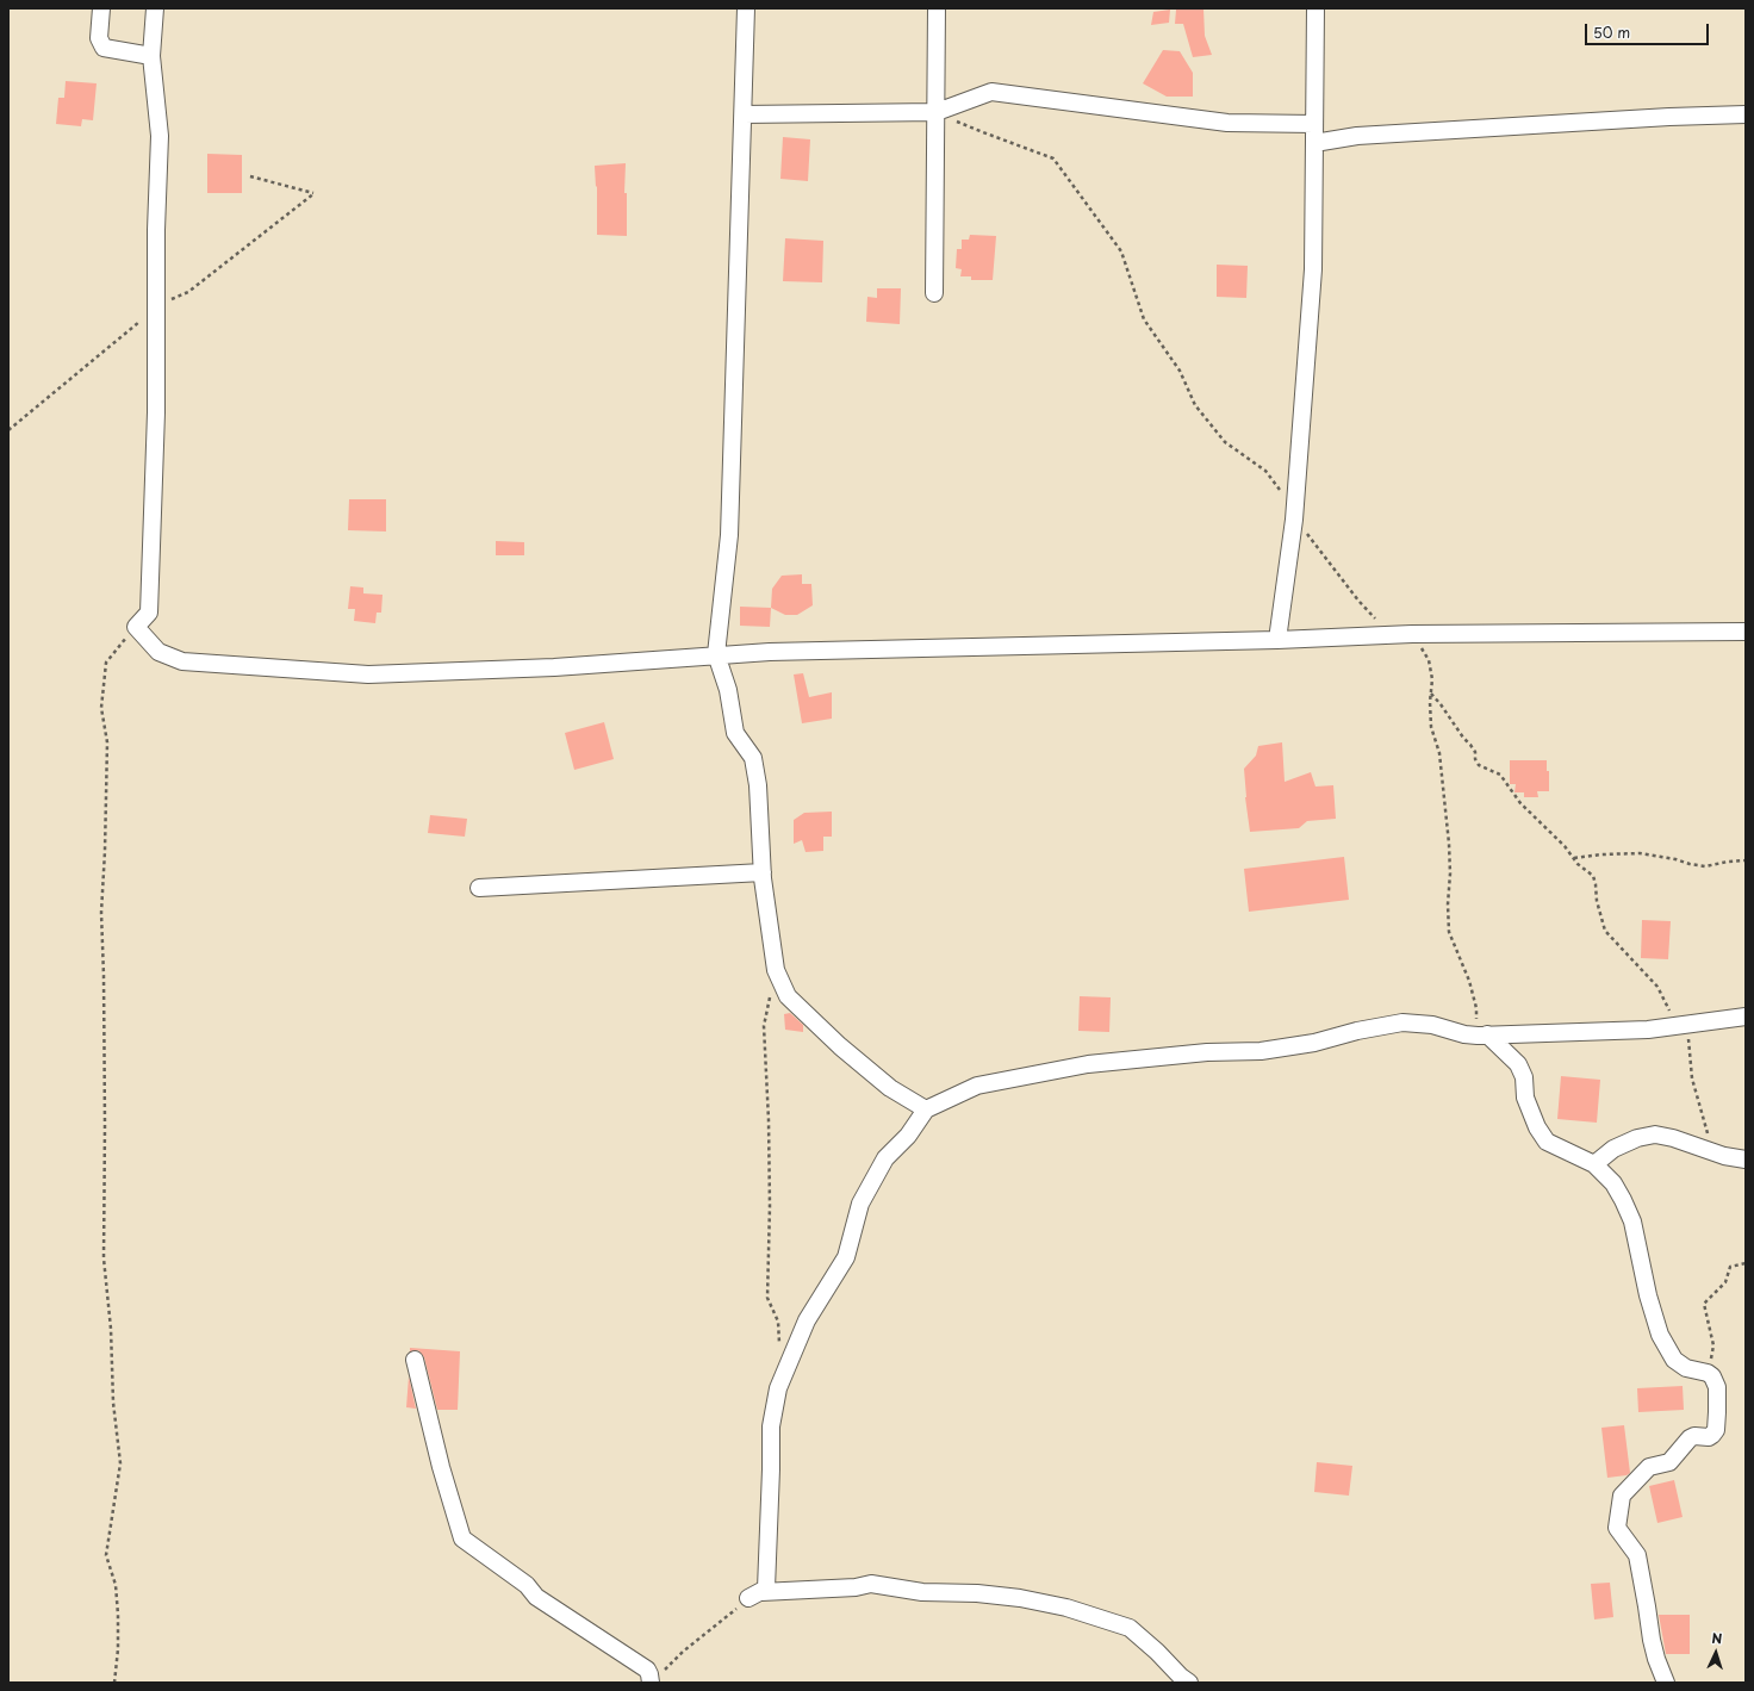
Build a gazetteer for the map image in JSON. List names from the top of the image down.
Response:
{
  "scale_bar": "50 m",
  "north": "top"
}
